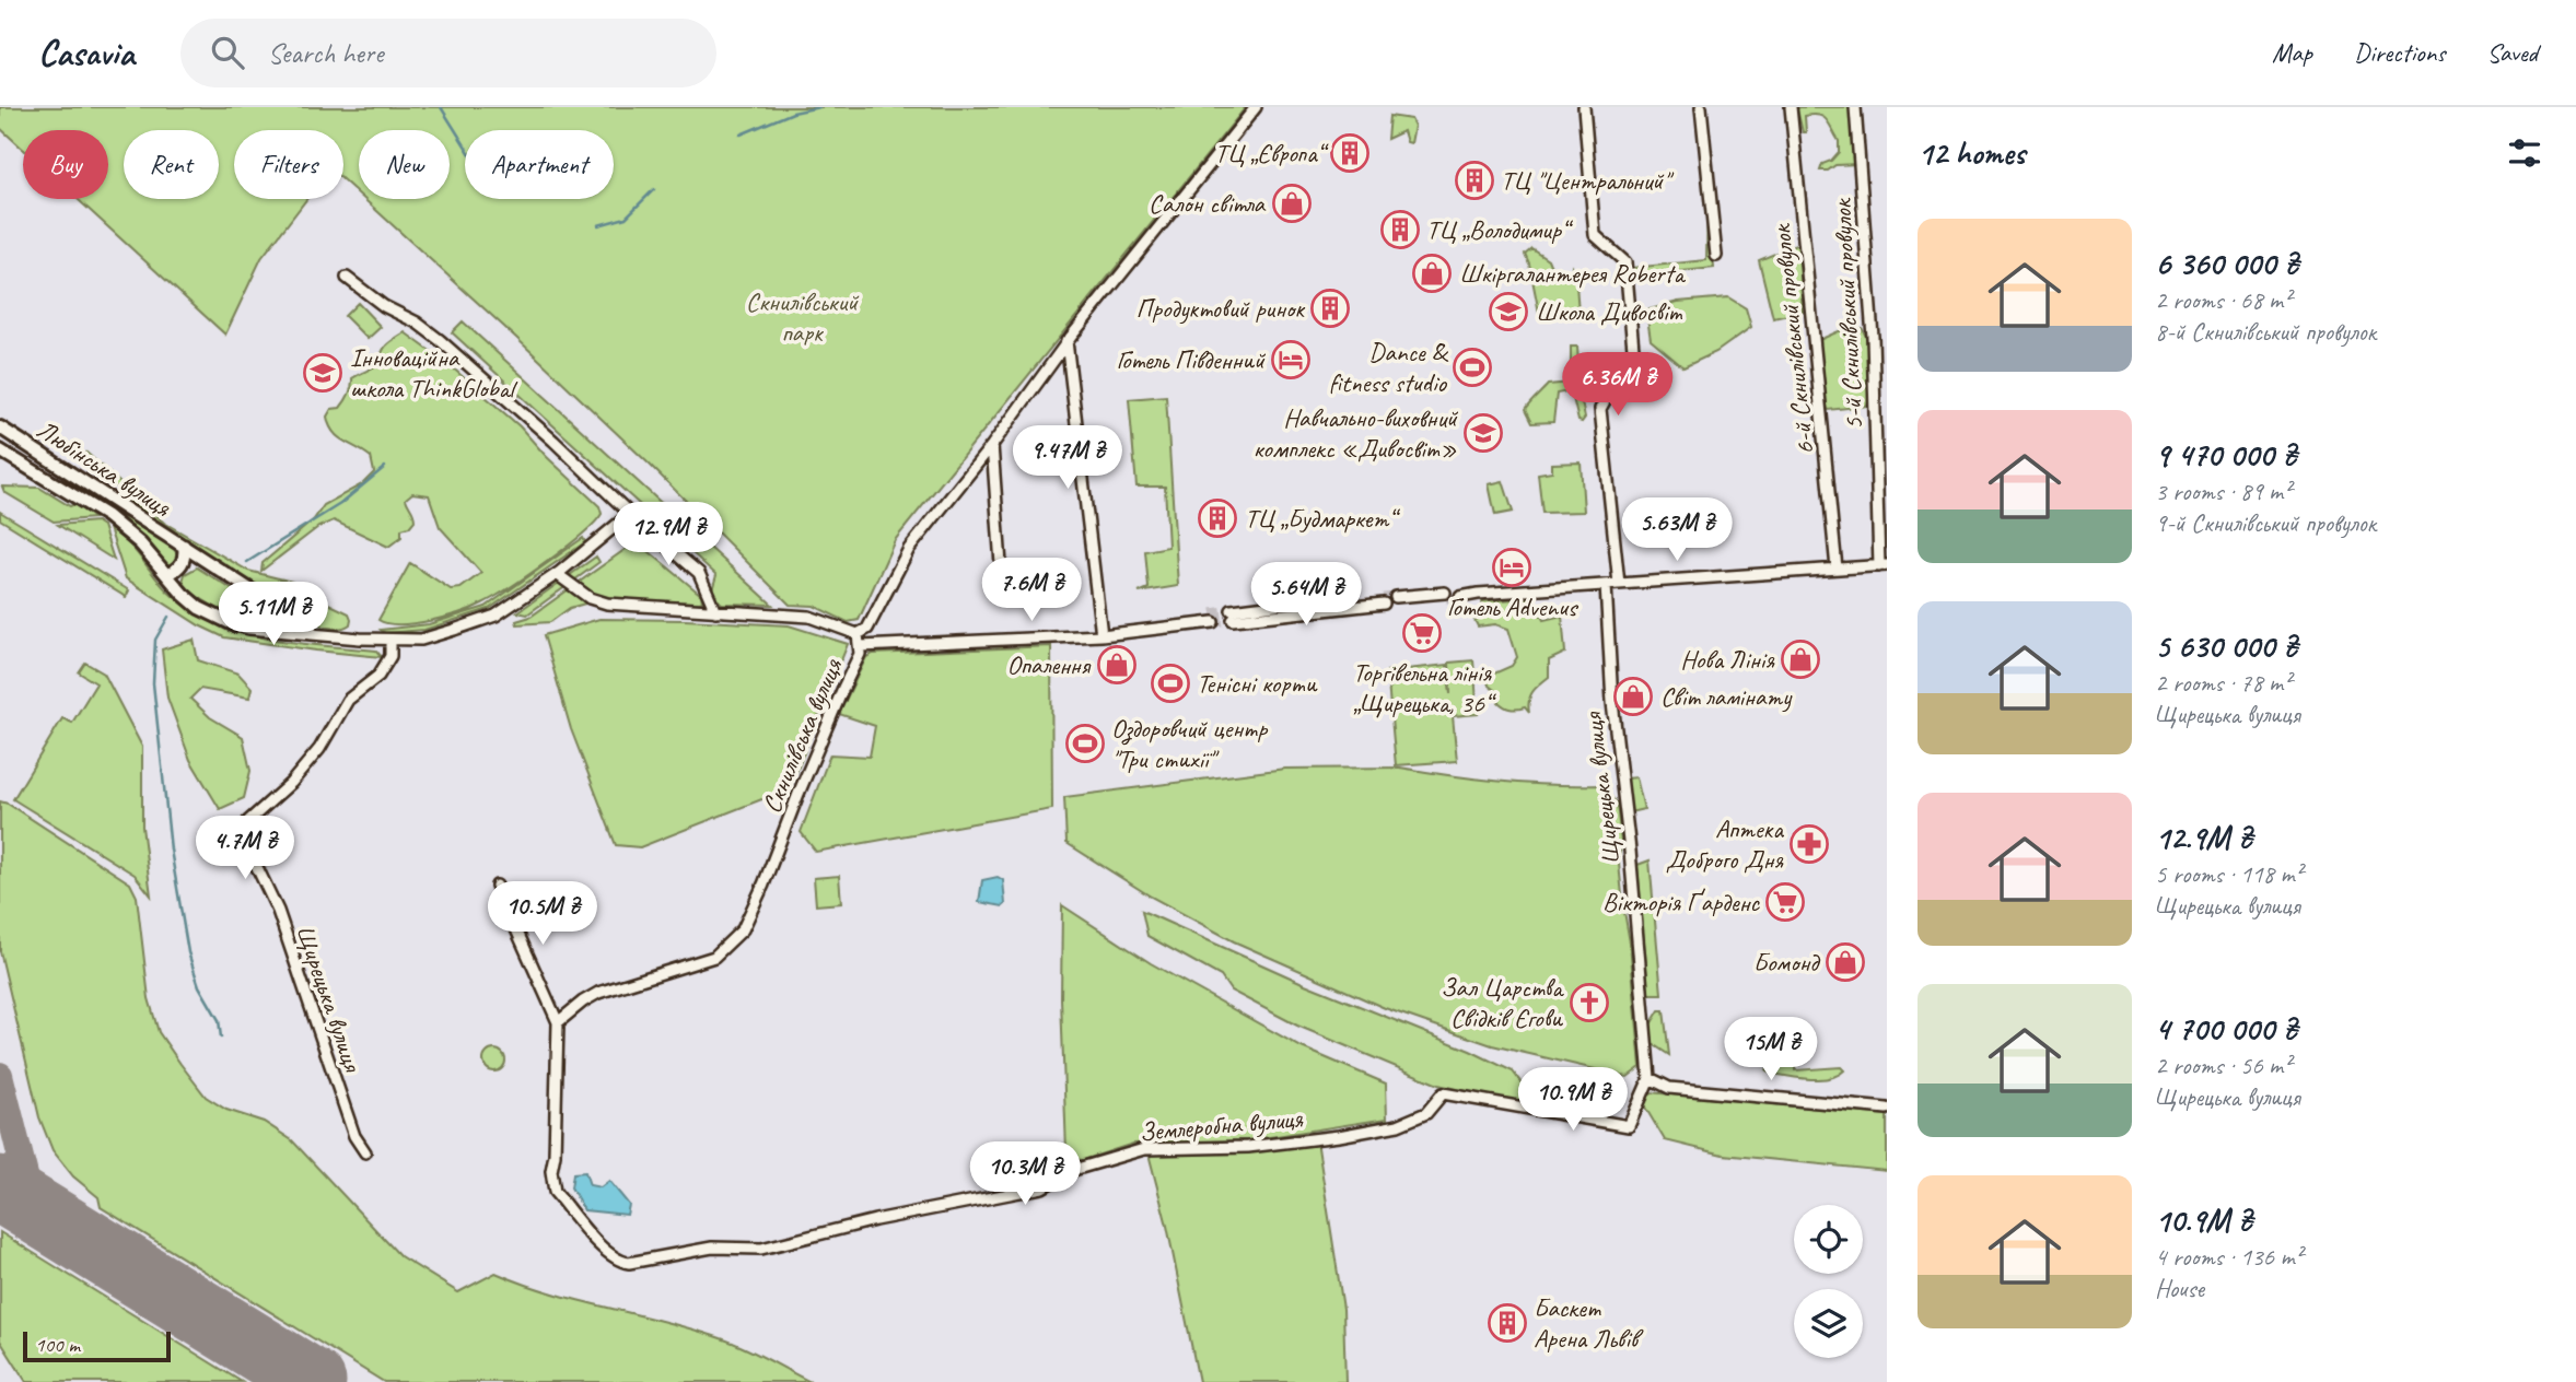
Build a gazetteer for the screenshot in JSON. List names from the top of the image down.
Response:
{
  "streets": {
    "street": [
      "5-й Скнилівський провулок",
      "6-й Скнилівський провулок",
      "Любінська вулиця",
      "Скнилівська вулиця",
      "Щирецька вулиця",
      "Землеробна вулиця"
    ]
  },
  "crossings": [
    ["Скнилівська вулиця", "Землеробна вулиця"],
    ["Щирецька вулиця", "Землеробна вулиця"]
  ],
  "parks": ["Скнилівський парк"],
  "places": {
    "building": [
      "ТЦ „Європа“",
      "ТЦ \"Центральний\"",
      "ТЦ „Володимир“",
      "Продуктовий ринок",
      "ТЦ „Будмаркет“",
      "Баскет Арена Львів"
    ],
    "shop": [
      "Салон світла",
      "Шкіргалантерея Roberta",
      "Нова Лінія",
      "Опалення",
      "Світ ламінату",
      "Бомонд"
    ],
    "school or university": ["Школа Дивосвіт", "Інноваційна школа ThinkGlobal", "Навчально-виховний комплекс «Дивосвіт»"],
    "hotel": ["Готель Південний", "Готель Advenus"],
    "sports": ["Dance & fitness studio", "Тенісні корти", "Оздоровчий центр \"Три стихії\""],
    "supermarket": ["Торгівельна лінія „Щирецька, 36“", "Вікторія Ґарденс"],
    "pharmacy": ["Аптека Доброго Дня"],
    "church": ["Зал Царства Свідків Єгови"]
  },
  "scale_bar": "100 m",
  "page": {
    "header": "Casavia",
    "search": "Search here",
    "nav": ["Map", "Directions", "Saved"],
    "heading": "12 homes",
    "chip": [
      "Buy",
      "Rent",
      "Filters",
      "New",
      "Apartment"
    ],
    "list": [
      {
        "name": "6 360 000 ₴",
        "note": "2 rooms · 68 m² · 8-й Скнилівський провулок"
      },
      {
        "name": "9 470 000 ₴",
        "note": "3 rooms · 89 m² · 9-й Скнилівський провулок"
      },
      {
        "name": "5 630 000 ₴",
        "note": "2 rooms · 78 m² · Щирецька вулиця"
      },
      {
        "name": "12.9M ₴",
        "note": "5 rooms · 118 m² · Щирецька вулиця"
      },
      {
        "name": "4 700 000 ₴",
        "note": "2 rooms · 56 m² · Щирецька вулиця"
      },
      {
        "name": "10.9M ₴",
        "note": "4 rooms · 136 m² · House"
      }
    ],
    "price": [
      "6.36M ₴",
      "9.47M ₴",
      "5.63M ₴",
      "12.9M ₴",
      "7.6M ₴",
      "5.64M ₴",
      "5.11M ₴",
      "4.7M ₴",
      "10.5M ₴",
      "15M ₴",
      "10.9M ₴",
      "10.3M ₴"
    ],
    "scale": "100 m"
  }
}
